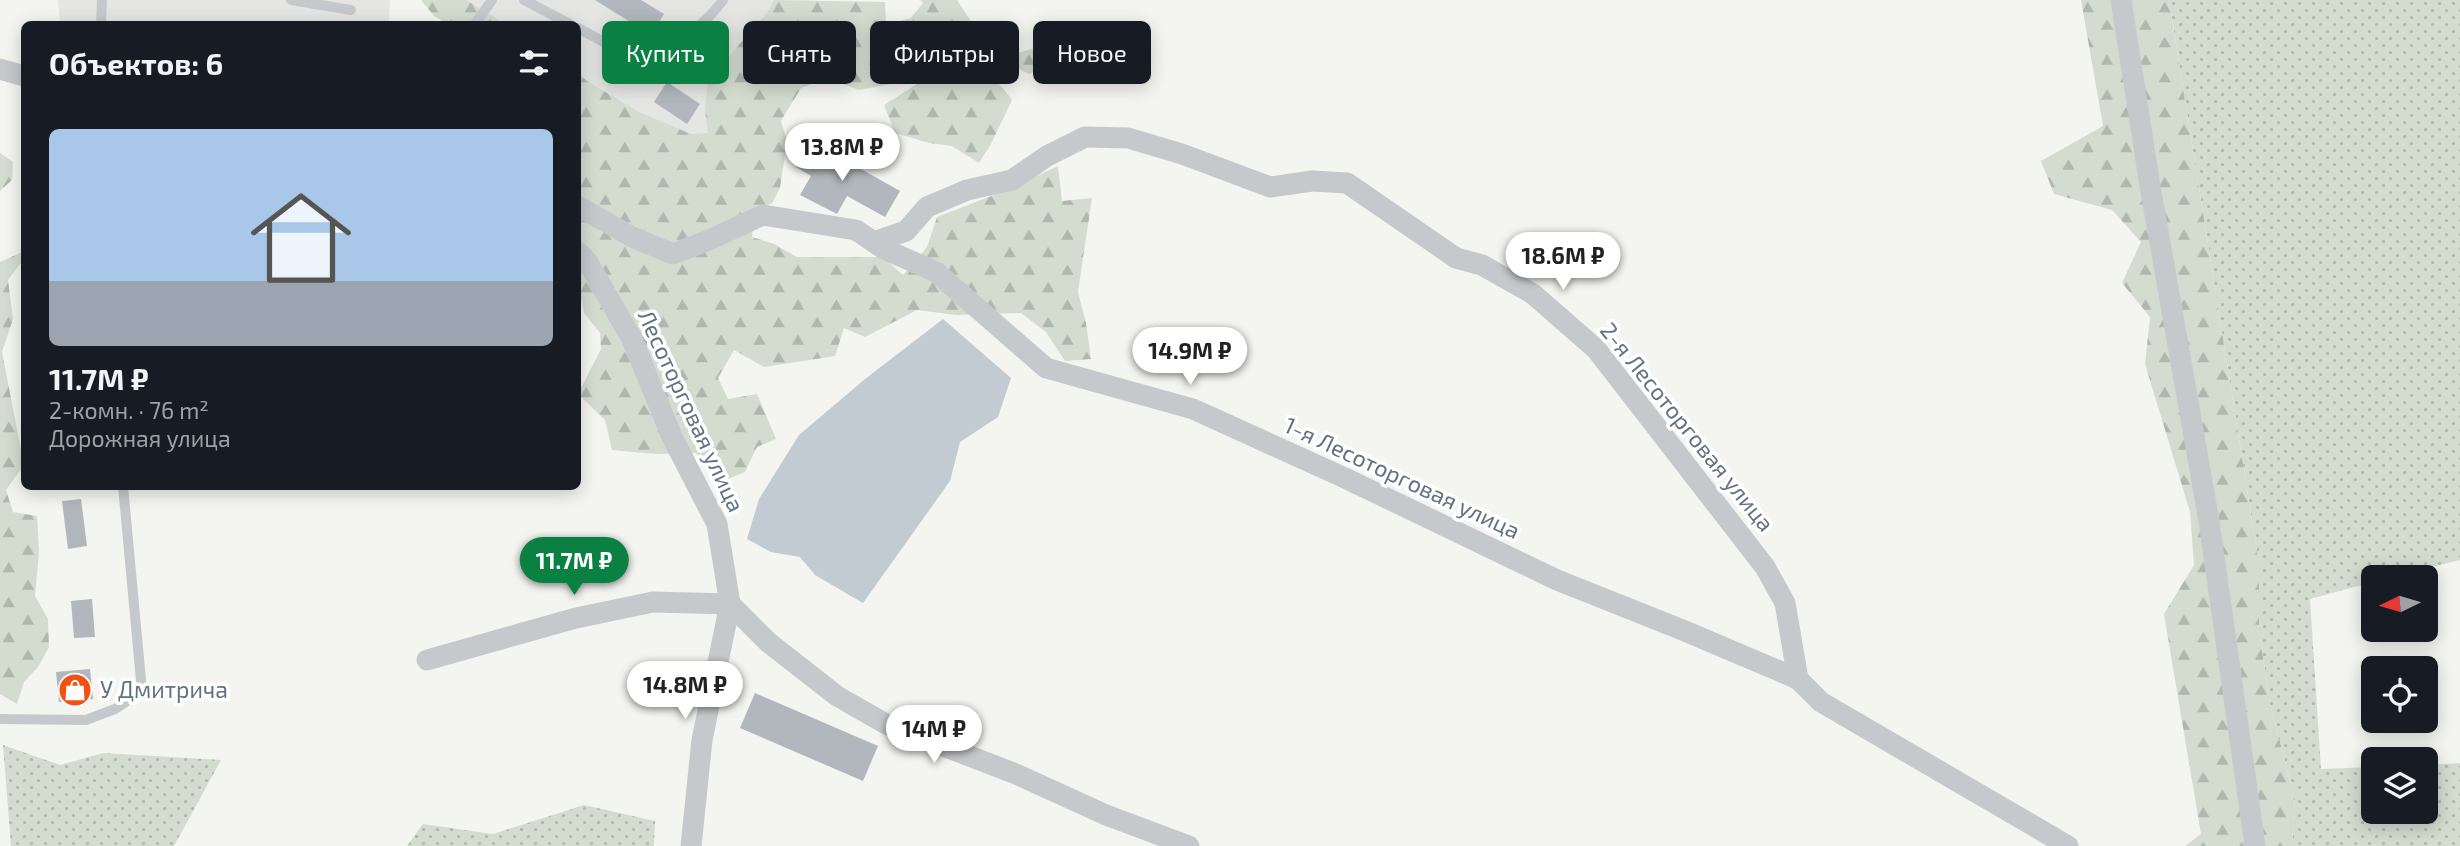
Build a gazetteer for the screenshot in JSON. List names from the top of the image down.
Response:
{
  "streets": {
    "street": ["Лесоторговая улица", "2-я Лесоторговая улица", "1-я Лесоторговая улица"]
  },
  "crossings": [
    ["2-я Лесоторговая улица", "1-я Лесоторговая улица"]
  ],
  "places": {
    "shop": ["У Дмитрича"]
  },
  "north": "left",
  "page": {
    "chip": [
      "Купить",
      "Снять",
      "Фильтры",
      "Новое"
    ],
    "heading": "Объектов: 6",
    "list": [
      {
        "name": "11.7M ₽",
        "note": "2-комн. · 76 m² · Дорожная улица"
      }
    ],
    "price": [
      "13.8M ₽",
      "18.6M ₽",
      "14.9M ₽",
      "11.7M ₽",
      "14.8M ₽",
      "14M ₽"
    ]
  }
}
